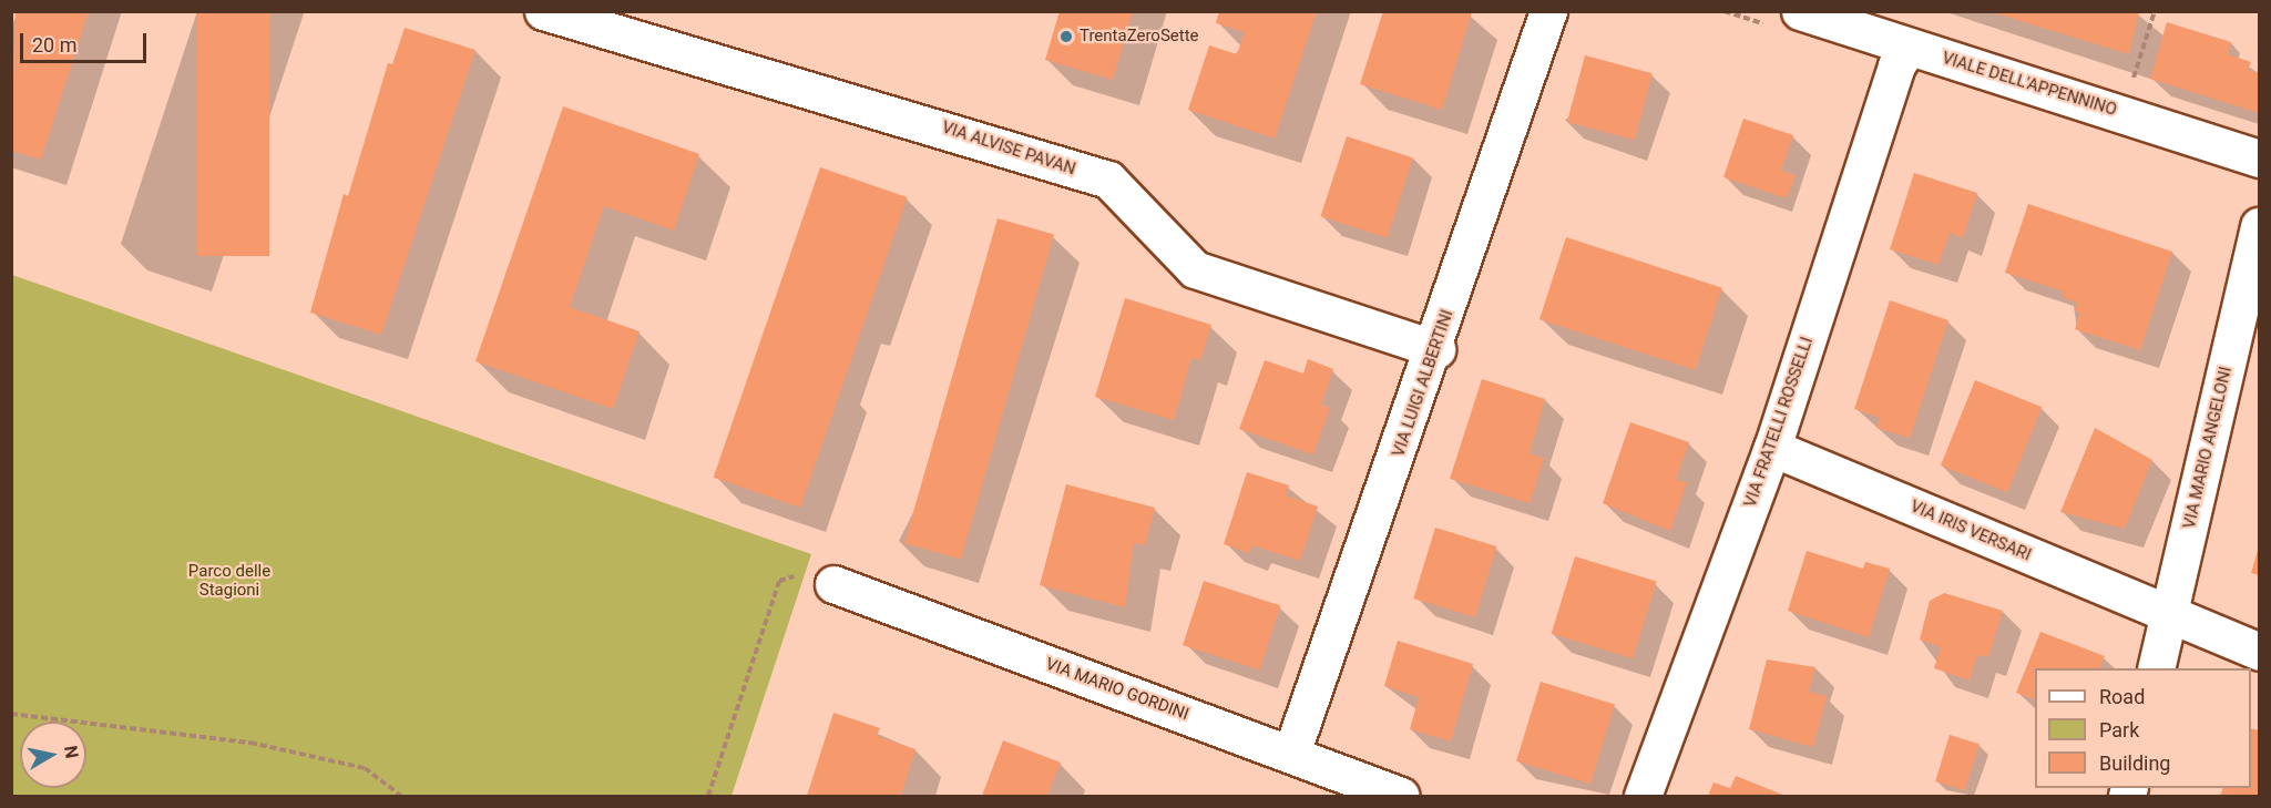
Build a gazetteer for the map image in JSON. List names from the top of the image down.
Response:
{
  "streets": {
    "street": [
      "VIALE DELL'APPENNINO",
      "VIA ALVISE PAVAN",
      "VIA LUIGI ALBERTINI",
      "VIA FRATELLI ROSSELLI",
      "VIA MARIO ANGELONI",
      "VIA IRIS VERSARI",
      "VIA MARIO GORDINI"
    ]
  },
  "crossings": [
    ["VIALE DELL'APPENNINO", "VIA FRATELLI ROSSELLI"],
    ["VIA ALVISE PAVAN", "VIA LUIGI ALBERTINI"],
    ["VIA LUIGI ALBERTINI", "VIA MARIO GORDINI"],
    ["VIA FRATELLI ROSSELLI", "VIA IRIS VERSARI"],
    ["VIA MARIO ANGELONI", "VIA IRIS VERSARI"]
  ],
  "parks": ["Parco delle Stagioni"],
  "places": ["TrentaZeroSette"],
  "legend": ["Road", "Park", "Building"],
  "scale_bar": "20 m",
  "north": "right"
}
